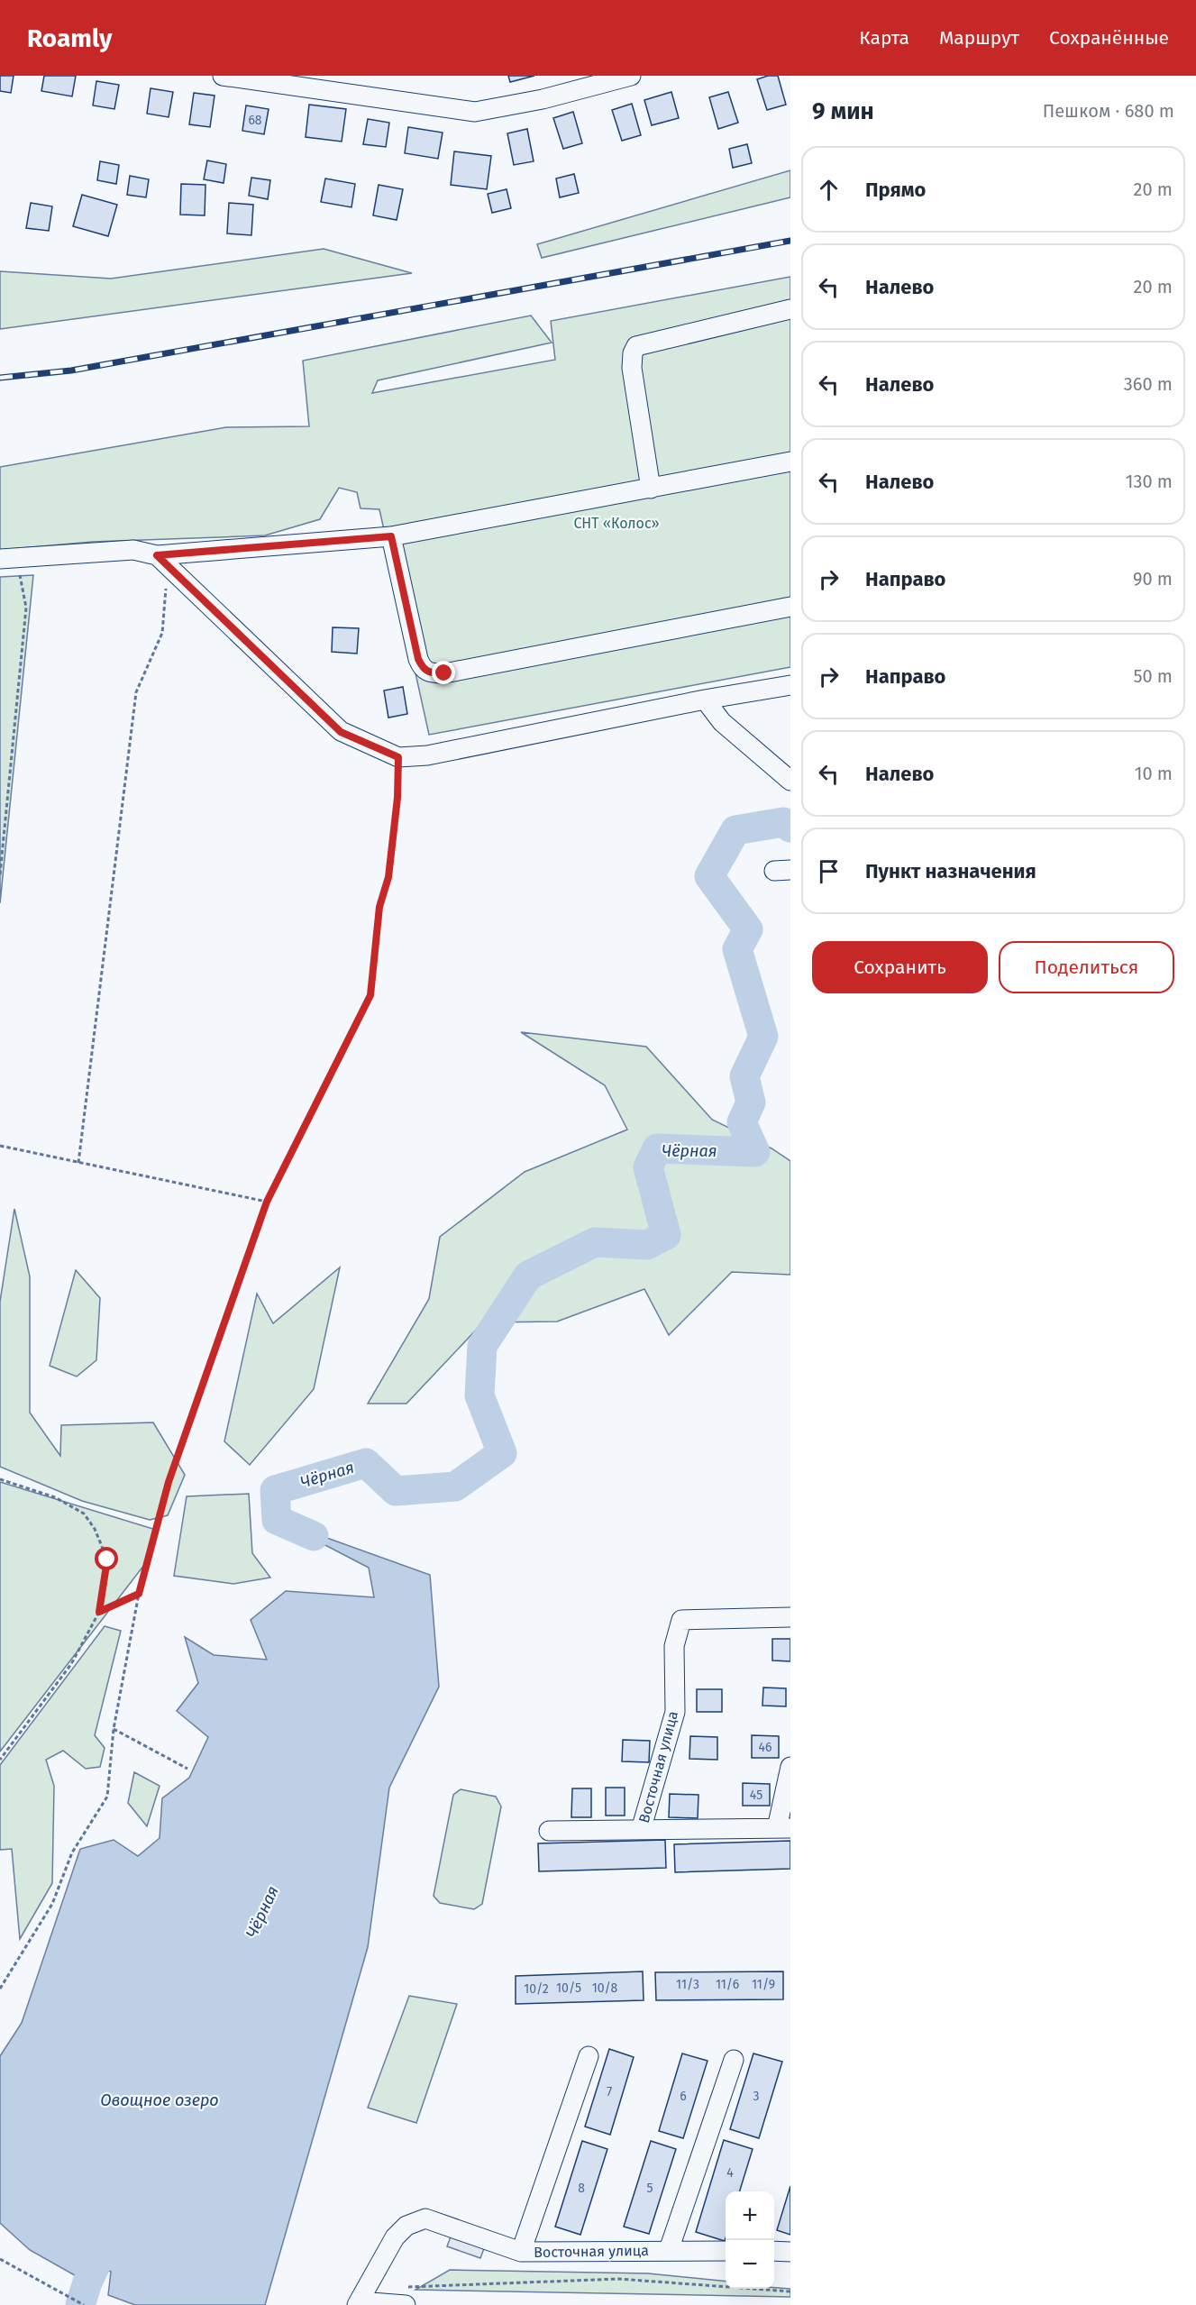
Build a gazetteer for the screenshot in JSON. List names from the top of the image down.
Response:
{
  "streets": {
    "street": ["Восточная улица"]
  },
  "water": ["Чёрная", "Овощное озеро"],
  "parks": ["СНТ «Колос»"],
  "house_numbers": [
    "68",
    "46",
    "45",
    "11/3",
    "11/6",
    "11/9",
    "10/5",
    "10/8",
    "10/2",
    "7",
    "6",
    "3",
    "4",
    "8",
    "5"
  ],
  "page": {
    "header": "Roamly",
    "nav": ["Карта", "Маршрут", "Сохранённые"],
    "heading": ["9 мин", "Пешком · 680 m"],
    "list": [
      ["Прямо", "20 m"],
      ["Налево", "20 m"],
      ["Налево", "360 m"],
      ["Налево", "130 m"],
      ["Направо", "90 m"],
      ["Направо", "50 m"],
      ["Налево", "10 m"],
      "Пункт назначения"
    ],
    "buttons": ["Сохранить", "Поделиться"],
    "map_buttons": ["+", "−"]
  }
}
